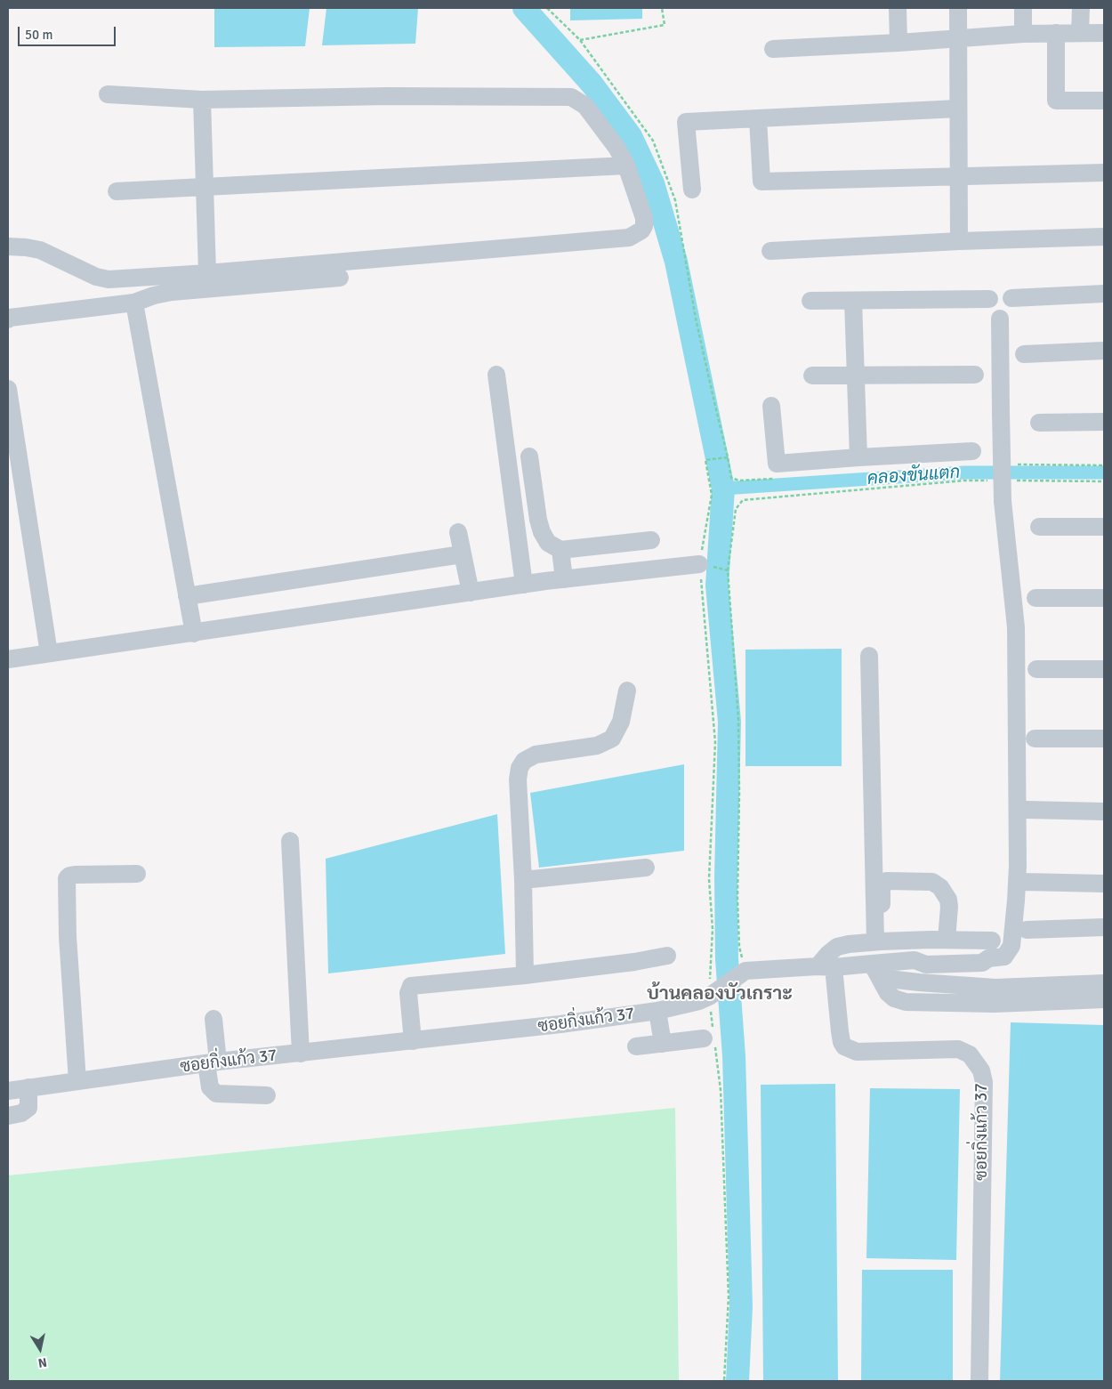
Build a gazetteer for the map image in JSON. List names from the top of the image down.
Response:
{
  "streets": {
    "street": ["ซอยกิ่งแก้ว 37"]
  },
  "districts": ["บ้านคลองบัวเกราะ"],
  "water": ["คลองขันแตก"],
  "scale_bar": "50 m",
  "north": "bottom"
}
